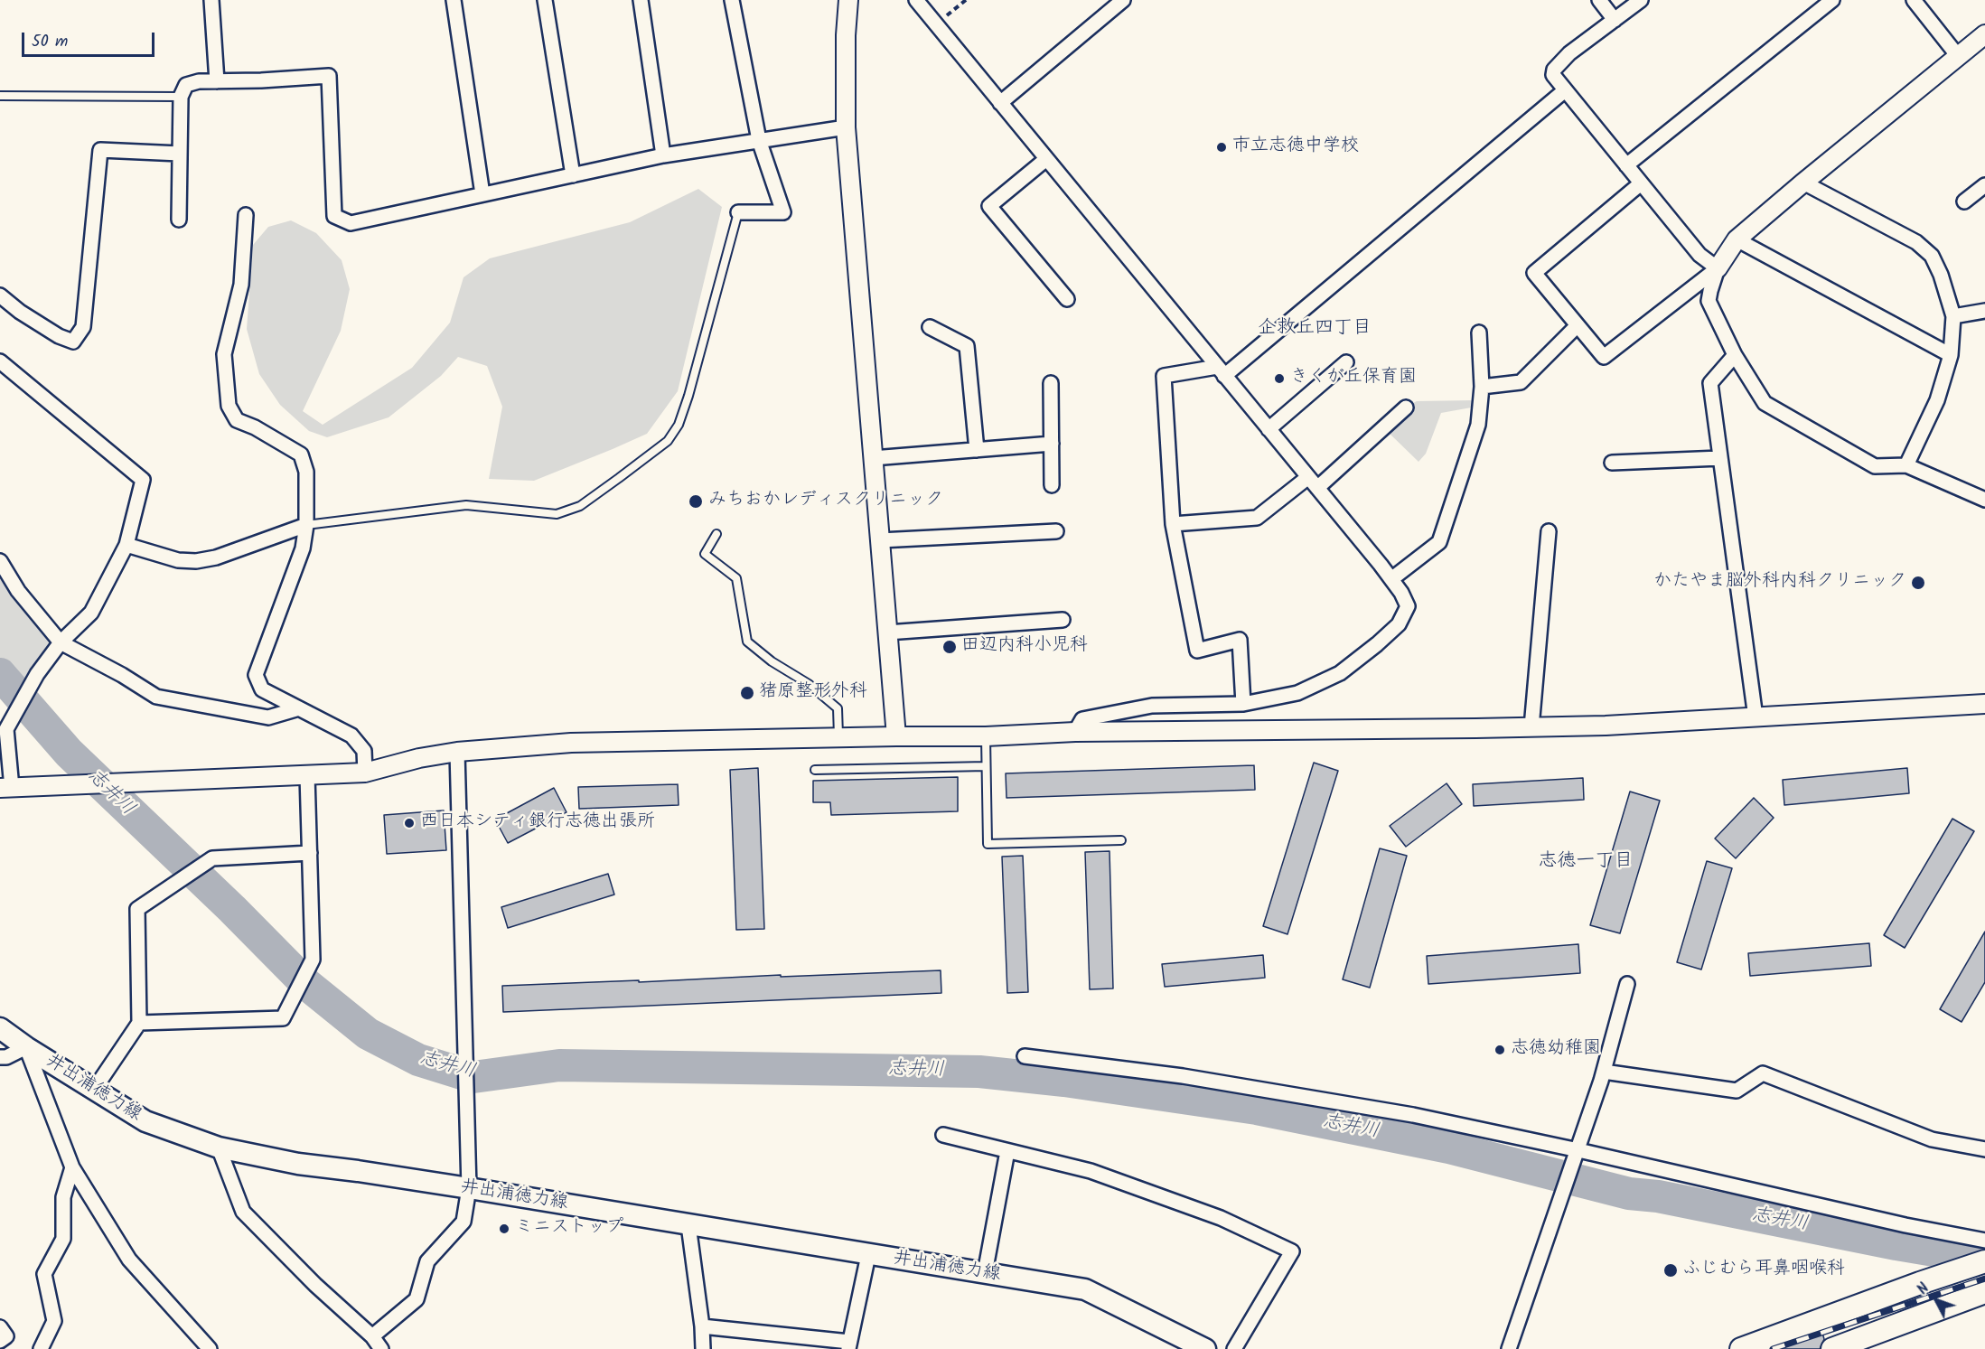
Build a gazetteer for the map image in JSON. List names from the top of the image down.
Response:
{
  "streets": {
    "main road": ["井出浦徳力線"]
  },
  "districts": ["企救丘四丁目", "志徳一丁目"],
  "water": ["志井川"],
  "places": [
    "市立志徳中学校",
    "きくが丘保育園",
    "みちおかレディスクリニック",
    "かたやま脳外科内科クリニック",
    "田辺内科小児科",
    "猪原整形外科",
    "西日本シティ銀行志徳出張所",
    "志徳幼稚園",
    "ミニストップ",
    "ふじむら耳鼻咽喉科"
  ],
  "scale_bar": "50 m",
  "north": "top left"
}
